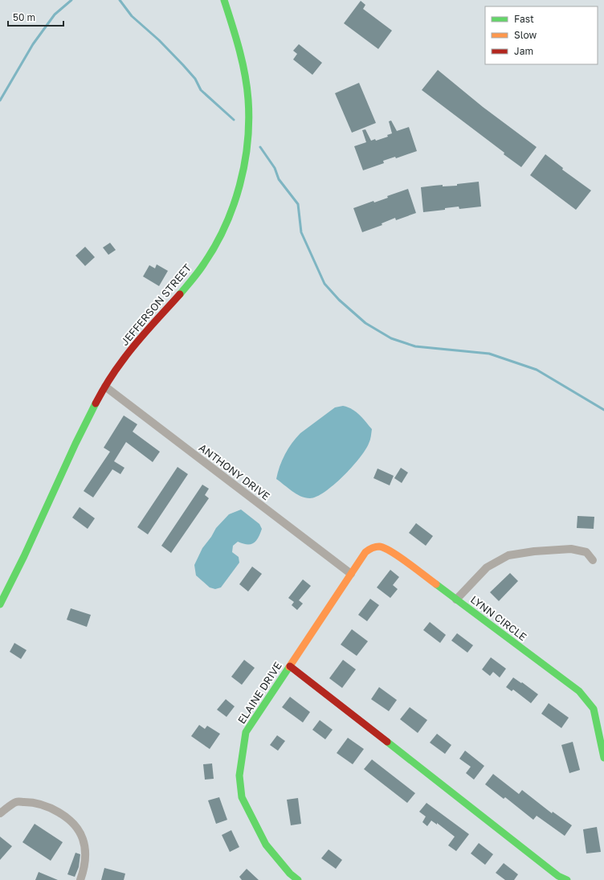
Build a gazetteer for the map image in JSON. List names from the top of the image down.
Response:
{
  "streets": {
    "street": [
      "JEFFERSON STREET",
      "ANTHONY DRIVE",
      "LYNN CIRCLE",
      "ELAINE DRIVE"
    ]
  },
  "crossings": [
    ["JEFFERSON STREET", "ANTHONY DRIVE"],
    ["ANTHONY DRIVE", "LYNN CIRCLE"],
    ["ANTHONY DRIVE", "ELAINE DRIVE"],
    ["LYNN CIRCLE", "ELAINE DRIVE"]
  ],
  "legend": ["Fast", "Slow", "Jam"],
  "scale_bar": "50 m"
}
